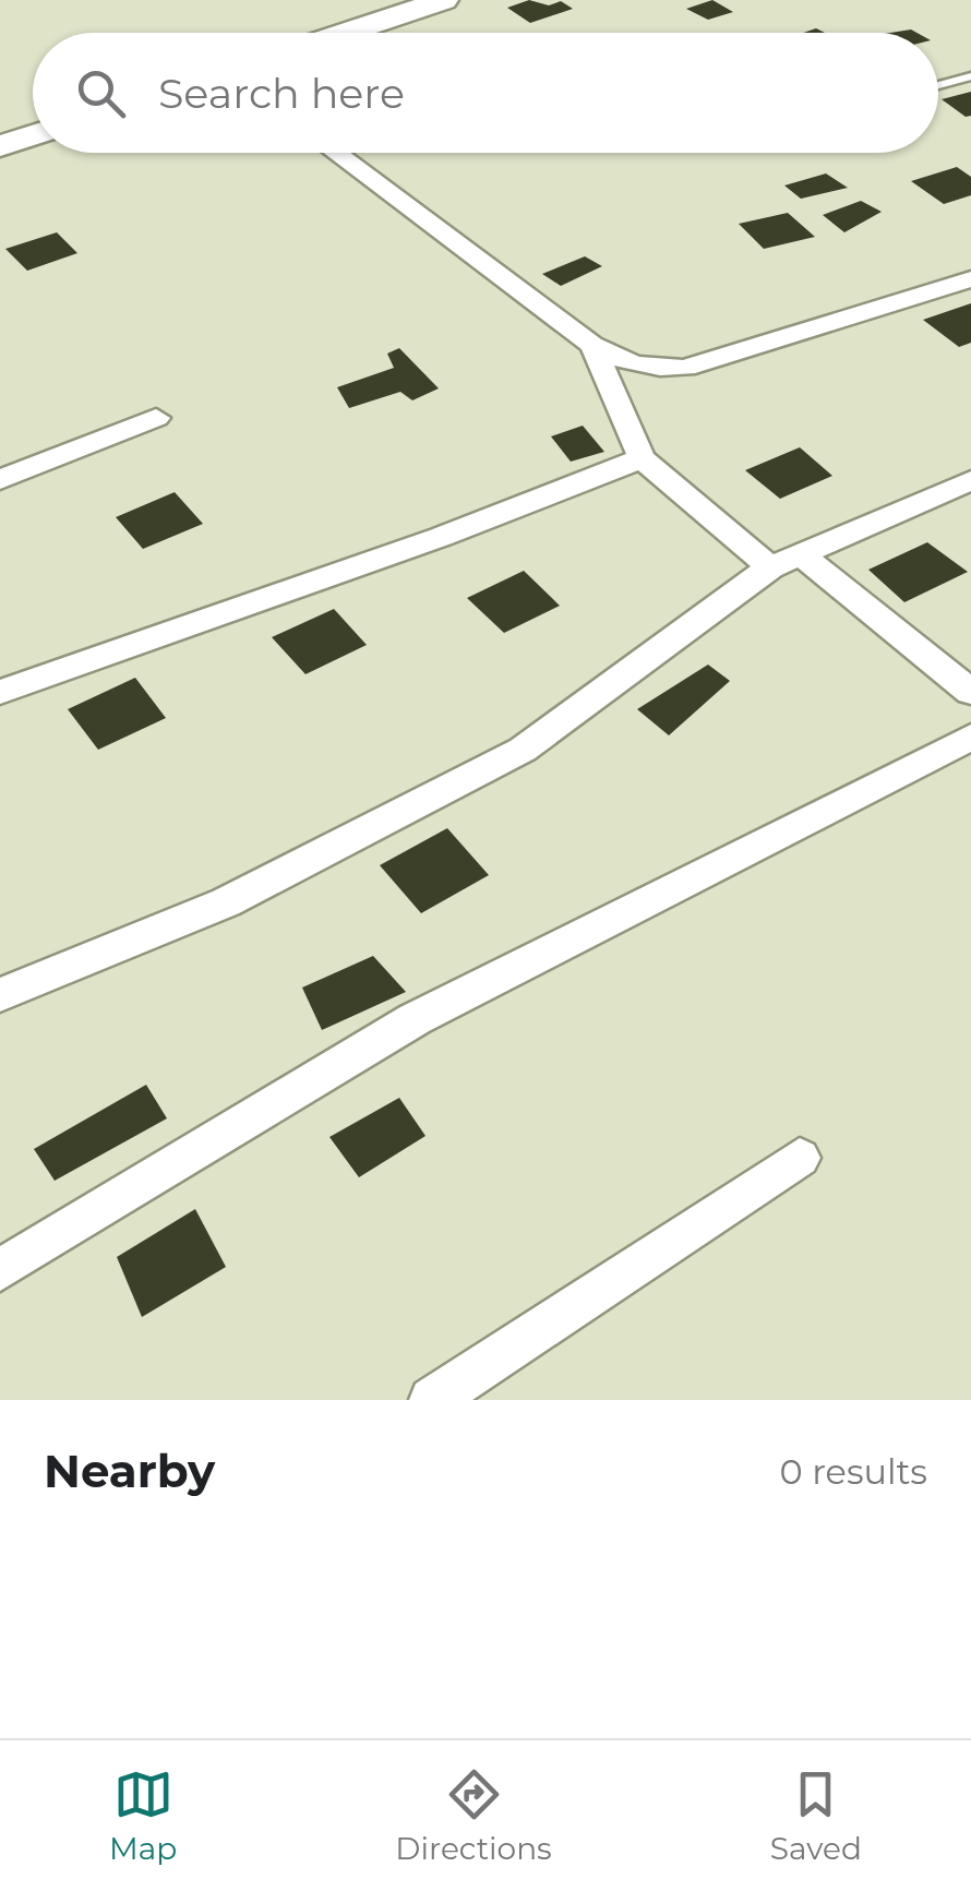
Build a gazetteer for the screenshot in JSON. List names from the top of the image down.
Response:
{
  "page": {
    "search": "Search here",
    "heading": ["Nearby", "0 results"],
    "nav": ["Map", "Directions", "Saved"]
  }
}
